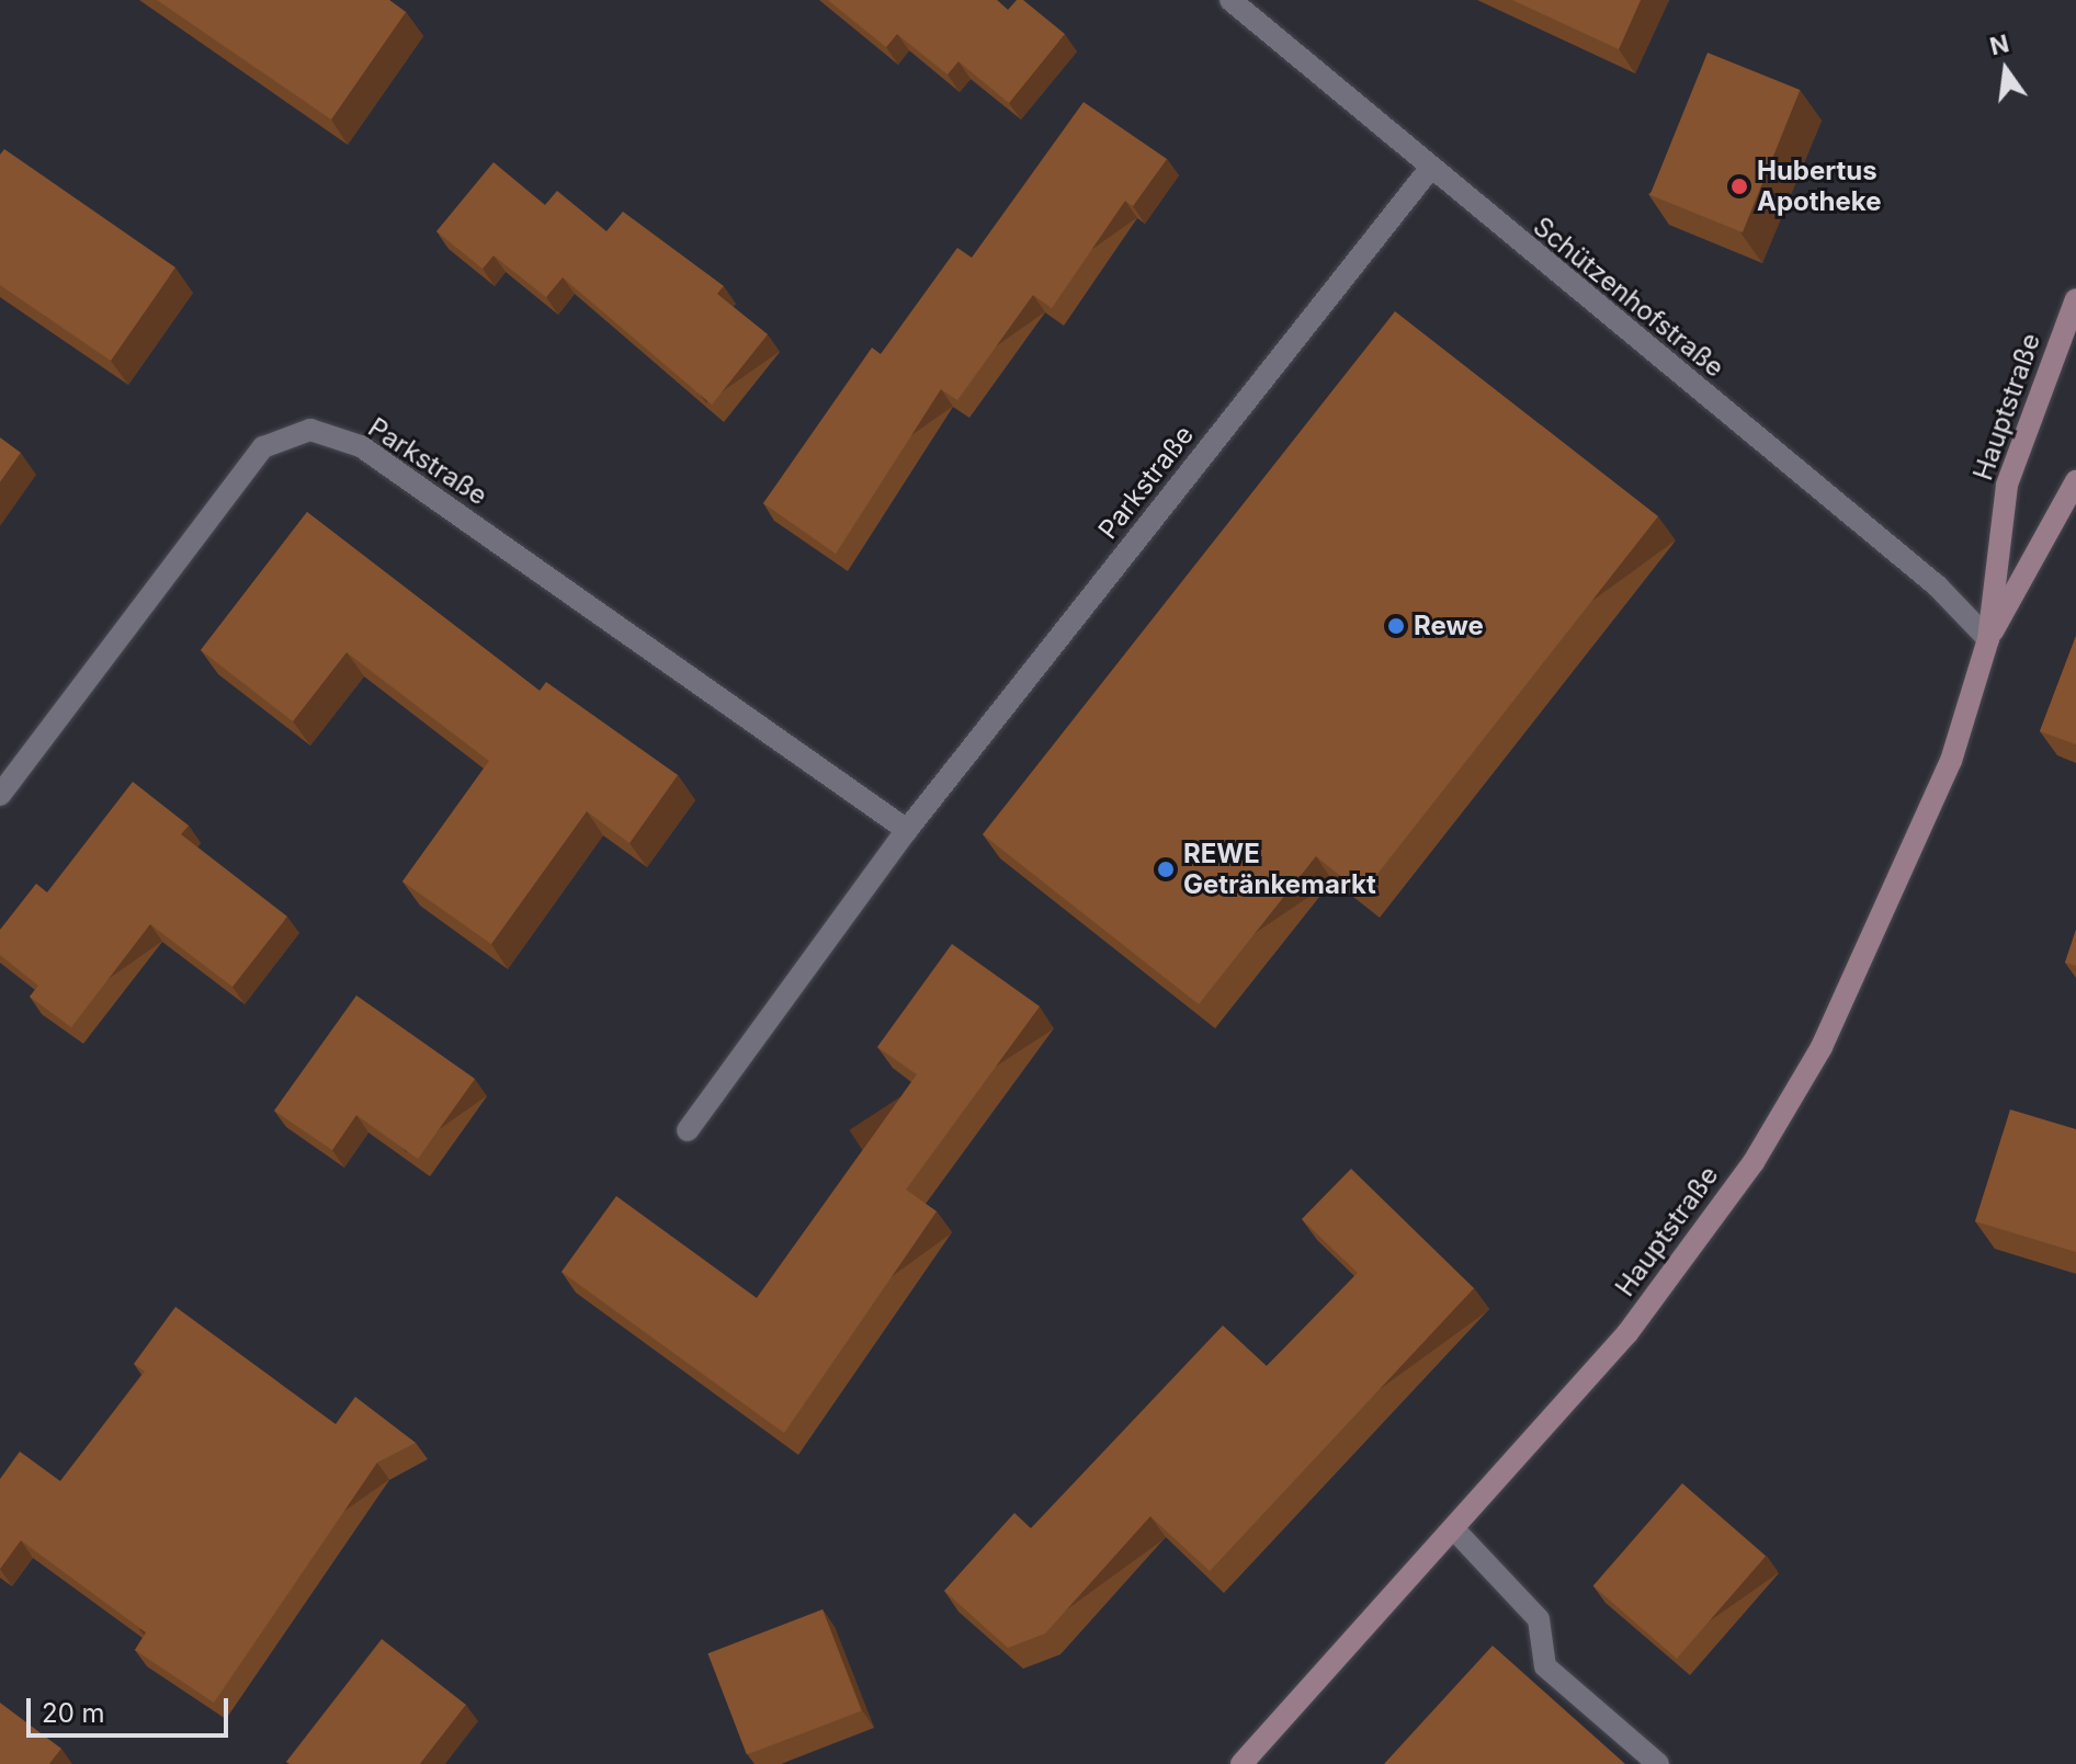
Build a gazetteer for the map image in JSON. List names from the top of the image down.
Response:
{
  "streets": {
    "main road": ["Hauptstraße"],
    "street": ["Schützenhofstraße", "Parkstraße"]
  },
  "crossings": [
    ["Schützenhofstraße", "Hauptstraße"],
    ["Schützenhofstraße", "Parkstraße"]
  ],
  "places": ["Hubertus Apotheke", "Rewe", "REWE Getränkemarkt"],
  "scale_bar": "20 m",
  "north": "top"
}
